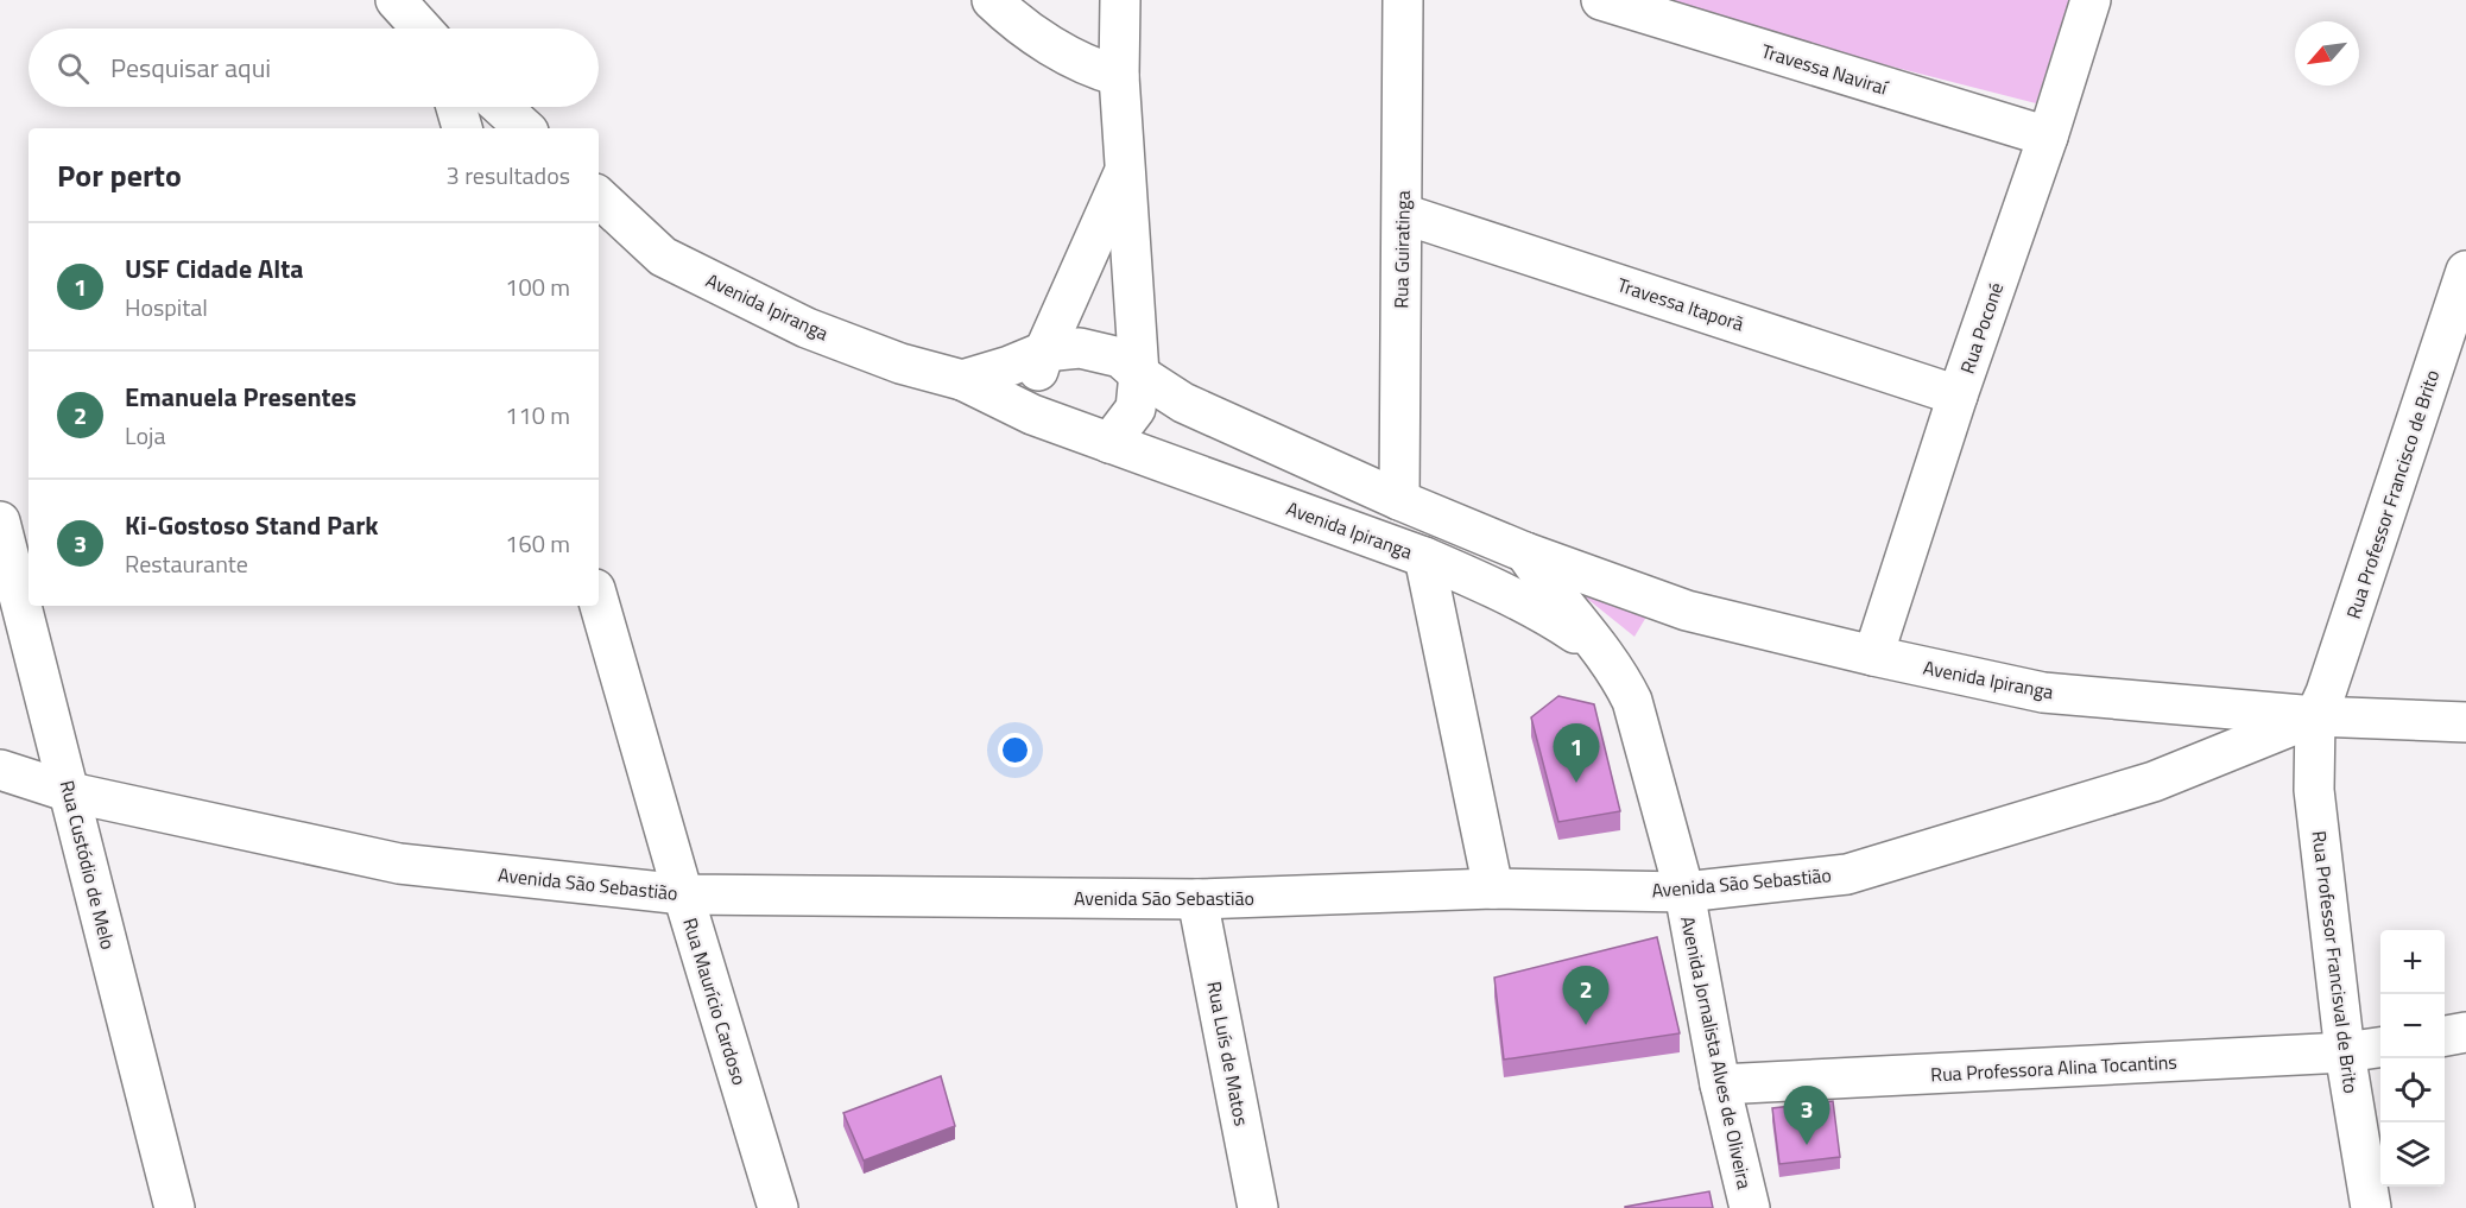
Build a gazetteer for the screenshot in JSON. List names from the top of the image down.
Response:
{
  "streets": {
    "street": [
      "Travessa Naviraí",
      "Rua Guiratinga",
      "Travessa Itaporã",
      "Avenida Ipiranga",
      "Rua Poconé",
      "Rua Professor Francisco de Brito",
      "Rua Custódio de Melo",
      "Avenida São Sebastião",
      "Rua Professor Francisval de Brito",
      "Rua Maurício Cardoso",
      "Avenida Jornalista Alves de Oliveira",
      "Rua Luís de Matos",
      "Rua Professora Alina Tocantins"
    ]
  },
  "crossings": [
    ["Travessa Naviraí", "Rua Poconé"],
    ["Rua Guiratinga", "Travessa Itaporã"],
    ["Rua Guiratinga", "Avenida Ipiranga"],
    ["Travessa Itaporã", "Rua Poconé"],
    ["Avenida Ipiranga", "Rua Poconé"],
    ["Avenida Ipiranga", "Rua Professor Francisco de Brito"],
    ["Avenida Ipiranga", "Avenida São Sebastião"],
    ["Avenida Ipiranga", "Rua Professor Francisval de Brito"],
    ["Avenida Ipiranga", "Avenida Jornalista Alves de Oliveira"],
    ["Rua Professor Francisco de Brito", "Avenida São Sebastião"],
    ["Rua Professor Francisco de Brito", "Rua Professor Francisval de Brito"],
    ["Rua Custódio de Melo", "Avenida São Sebastião"],
    ["Avenida São Sebastião", "Rua Professor Francisval de Brito"],
    ["Avenida São Sebastião", "Rua Maurício Cardoso"],
    ["Avenida São Sebastião", "Avenida Jornalista Alves de Oliveira"],
    ["Avenida São Sebastião", "Rua Luís de Matos"],
    ["Rua Professor Francisval de Brito", "Rua Professora Alina Tocantins"],
    ["Avenida Jornalista Alves de Oliveira", "Rua Professora Alina Tocantins"]
  ],
  "north": "bottom left",
  "page": {
    "search": "Pesquisar aqui",
    "heading": ["Por perto", "3 resultados"],
    "list": [
      {
        "mark": "1",
        "name": "USF Cidade Alta",
        "note": "Hospital",
        "value": "100 m"
      },
      {
        "mark": "2",
        "name": "Emanuela Presentes",
        "note": "Loja",
        "value": "110 m"
      },
      {
        "mark": "3",
        "name": "Ki-Gostoso Stand Park",
        "note": "Restaurante",
        "value": "160 m"
      }
    ],
    "pins": ["1", "2", "3"],
    "map_buttons": ["+", "−"]
  }
}
